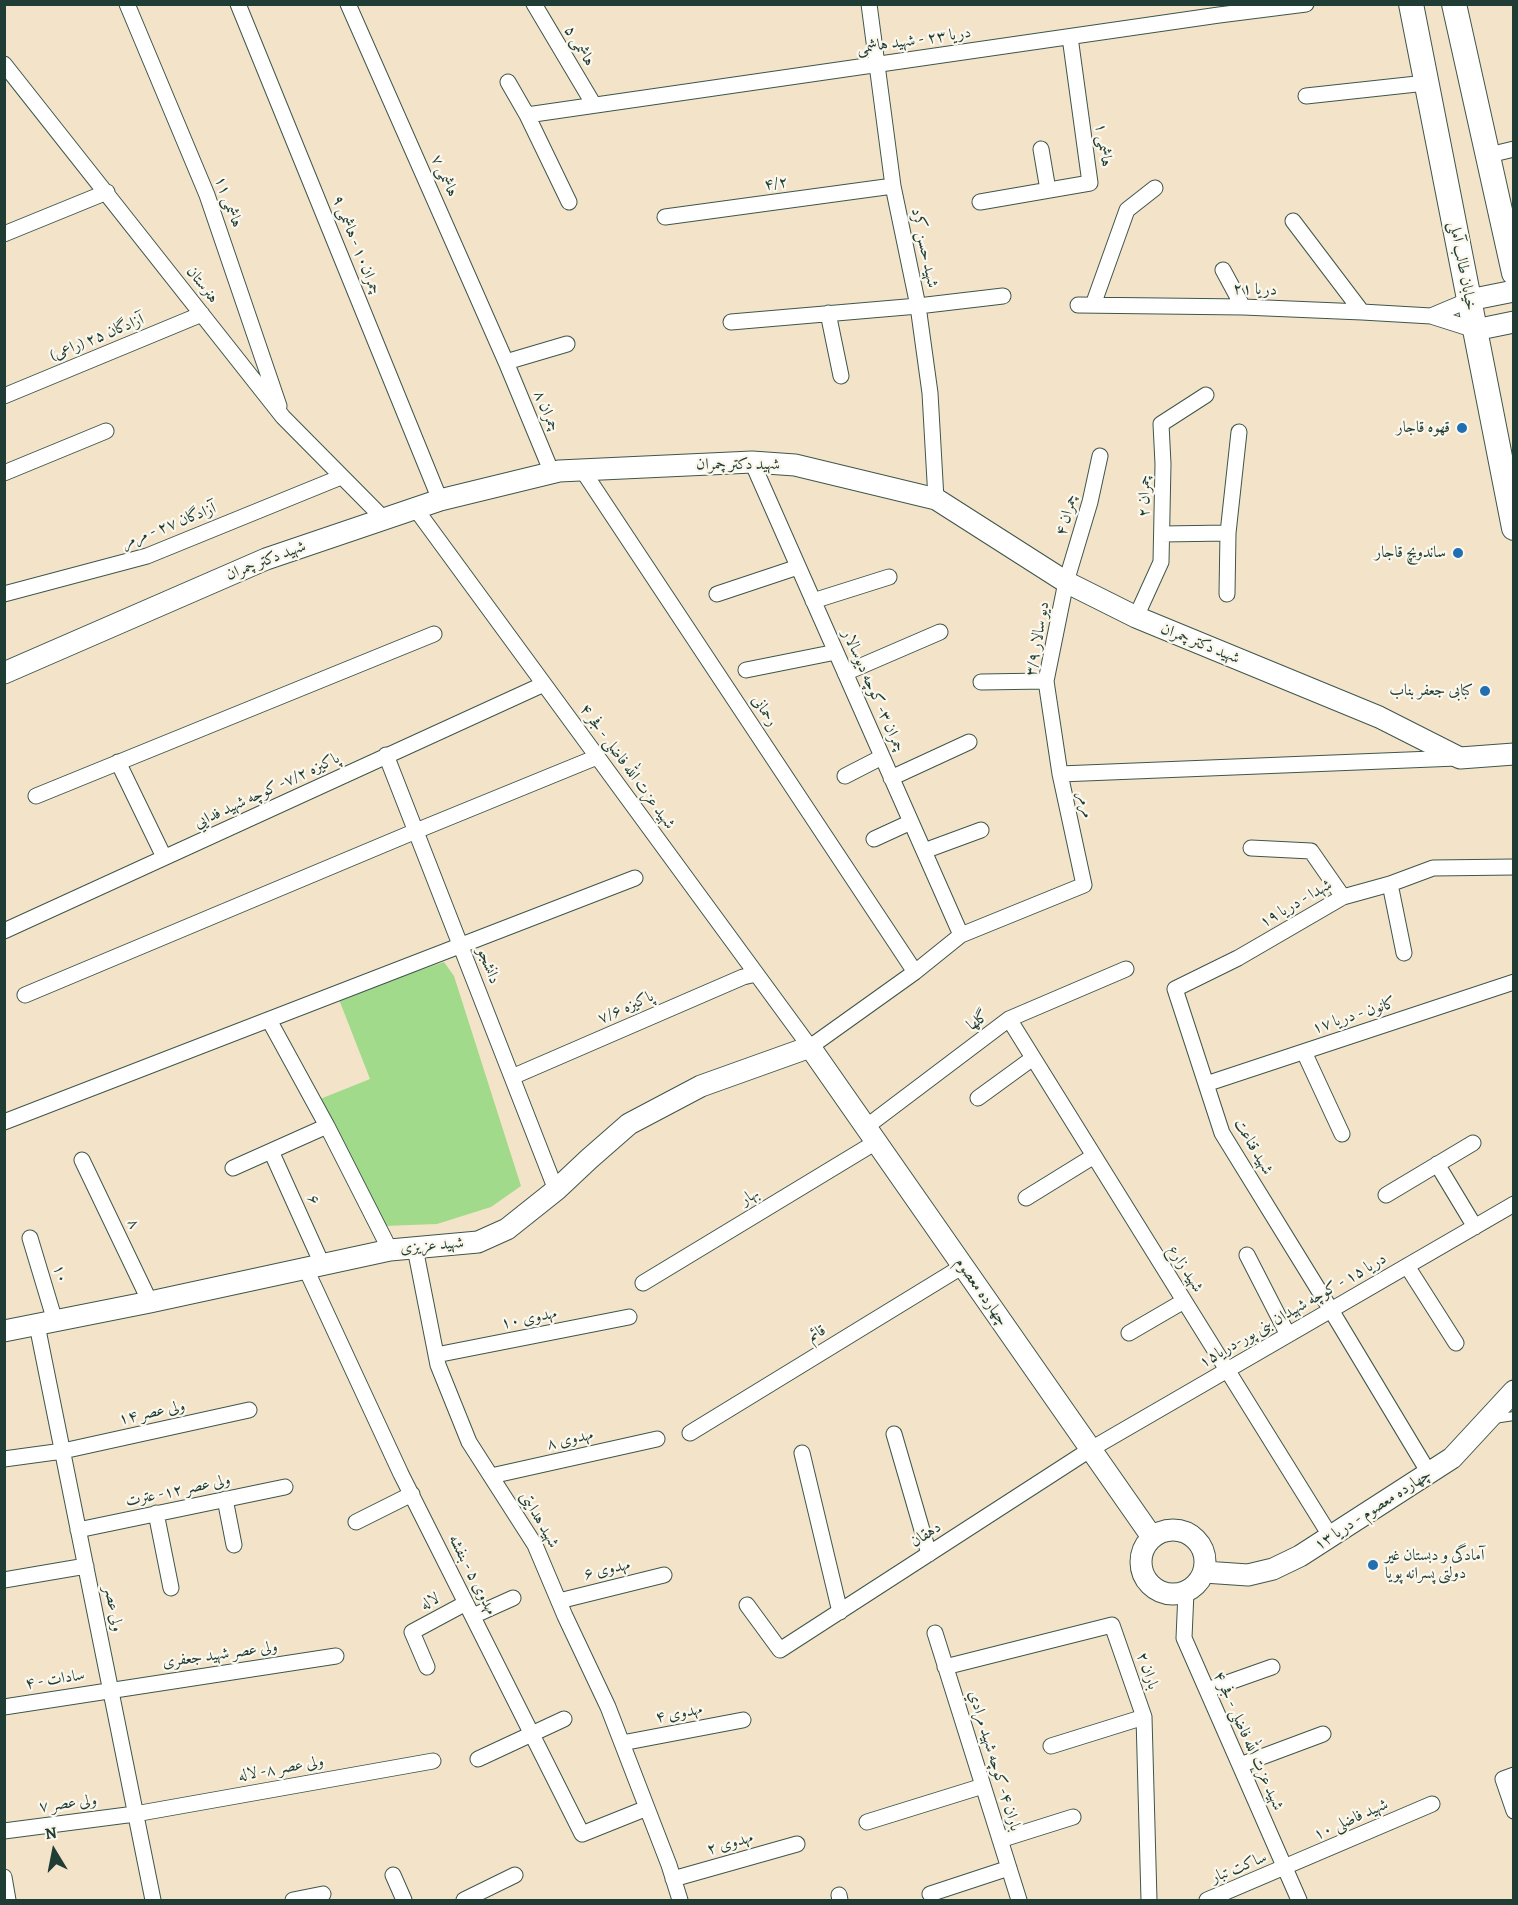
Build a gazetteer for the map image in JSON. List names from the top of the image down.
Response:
{
  "streets": {
    "main road": ["خیابان طالب آملی"],
    "street": [
      "دریا ۲۳ - شهید هاشمی",
      "هاشمی ۵",
      "هاشمی ۱",
      "هاشمی ۷",
      "۴/۲",
      "هاشمی ۱۱",
      "چمران۱۰ - هاشمی ۹",
      "شهید حسن کرد",
      "هنرستان",
      "دریا ۲۱",
      "آزادگان ۲۵ (راعی)",
      "چمران ۸",
      "شهید دکتر چمران",
      "چمران ۲",
      "چمران ۴",
      "آزادگان ۲۷ - مرمر",
      "دیو سالار ۳/۹",
      "چمران ۳- كوچه ديوسالار",
      "رحمانی",
      "شهید عزت الله فاضلی - فجر ۴",
      "پاکیزه ۷/۲- كوچه شهيد فدايي",
      "مرمر",
      "شهدا - دریا ۱۹",
      "دانشجو",
      "پاکیزه ۷/۶",
      "کانون - دریا ۱۷",
      "گلها",
      "شهید قناعت",
      "بهار",
      "۶",
      "۸",
      "شهید عزیزی",
      "شهید زارع",
      "۱۰",
      "چهارده معصوم",
      "دریا ۱۵ - كوچه شهيدان بنی پور-دريا۱۵",
      "مهدوی ۱۰",
      "قائم",
      "ولی عصر ۱۴",
      "مهدوی ۸",
      "ولی عصر ۱۲- عترت",
      "چهارده معصوم - دریا ۱۳",
      "شهید هدایتی",
      "دهقان",
      "مهدوی ۶",
      "مهدوی ۵ - بنفشه",
      "لاله",
      "ولی عصر",
      "ولی عصر شهید جعفری",
      "باران ۲",
      "۴ - سادات",
      "مهدوی ۴",
      "باران ۴- كوچه شهيد مرادي",
      "ولی عصر ۸- لاله",
      "ولی عصر ۷",
      "شهید فاضلی ۱۰",
      "مهدوی ۲",
      "ساکت تبار"
    ]
  },
  "crossings": [
    ["دریا ۲۳ - شهید هاشمی", "هاشمی ۵"],
    ["دریا ۲۳ - شهید هاشمی", "هاشمی ۱"],
    ["دریا ۲۳ - شهید هاشمی", "شهید حسن کرد"],
    ["هاشمی ۷", "چمران ۸"],
    ["۴/۲", "شهید حسن کرد"],
    ["هاشمی ۱۱", "هنرستان"],
    ["چمران۱۰ - هاشمی ۹", "شهید دکتر چمران"],
    ["شهید حسن کرد", "شهید دکتر چمران"],
    ["خیابان طالب آملی", "دریا ۲۱"],
    ["هنرستان", "آزادگان ۲۵ (راعی)"],
    ["هنرستان", "شهید دکتر چمران"],
    ["هنرستان", "آزادگان ۲۷ - مرمر"],
    ["چمران ۸", "شهید دکتر چمران"],
    ["شهید دکتر چمران", "چمران ۲"],
    ["شهید دکتر چمران", "چمران ۴"],
    ["شهید دکتر چمران", "دیو سالار ۳/۹"],
    ["شهید دکتر چمران", "چمران ۳- كوچه ديوسالار"],
    ["شهید دکتر چمران", "رحمانی"],
    ["شهید دکتر چمران", "شهید عزت الله فاضلی - فجر ۴"],
    ["شهید دکتر چمران", "مرمر"],
    ["چمران ۴", "دیو سالار ۳/۹"],
    ["دیو سالار ۳/۹", "مرمر"],
    ["چمران ۳- كوچه ديوسالار", "مرمر"],
    ["رحمانی", "مرمر"],
    ["شهید عزت الله فاضلی - فجر ۴", "پاکیزه ۷/۲- كوچه شهيد فدايي"],
    ["شهید عزت الله فاضلی - فجر ۴", "مرمر"],
    ["شهید عزت الله فاضلی - فجر ۴", "پاکیزه ۷/۶"],
    ["شهید عزت الله فاضلی - فجر ۴", "شهید عزیزی"],
    ["شهید عزت الله فاضلی - فجر ۴", "چهارده معصوم"],
    ["شهید عزت الله فاضلی - فجر ۴", "چهارده معصوم - دریا ۱۳"],
    ["شهید عزت الله فاضلی - فجر ۴", "شهید فاضلی ۱۰"],
    ["شهید عزت الله فاضلی - فجر ۴", "ساکت تبار"],
    ["پاکیزه ۷/۲- كوچه شهيد فدايي", "دانشجو"],
    ["مرمر", "شهید عزیزی"],
    ["مرمر", "چهارده معصوم"],
    ["شهدا - دریا ۱۹", "شهید قناعت"],
    ["دانشجو", "پاکیزه ۷/۶"],
    ["دانشجو", "شهید عزیزی"],
    ["کانون - دریا ۱۷", "شهید قناعت"],
    ["گلها", "بهار"],
    ["گلها", "شهید زارع"],
    ["گلها", "چهارده معصوم"],
    ["شهید قناعت", "دریا ۱۵ - كوچه شهيدان بنی پور-دريا۱۵"],
    ["شهید قناعت", "چهارده معصوم - دریا ۱۳"],
    ["بهار", "چهارده معصوم"],
    ["۶", "شهید عزیزی"],
    ["۶", "مهدوی ۵ - بنفشه"],
    ["۸", "شهید عزیزی"],
    ["شهید عزیزی", "۱۰"],
    ["شهید عزیزی", "چهارده معصوم"],
    ["شهید عزیزی", "شهید هدایتی"],
    ["شهید عزیزی", "مهدوی ۵ - بنفشه"],
    ["شهید عزیزی", "ولی عصر"],
    ["شهید زارع", "دریا ۱۵ - كوچه شهيدان بنی پور-دريا۱۵"],
    ["شهید زارع", "چهارده معصوم - دریا ۱۳"],
    ["۱۰", "ولی عصر"],
    ["چهارده معصوم", "دریا ۱۵ - كوچه شهيدان بنی پور-دريا۱۵"],
    ["چهارده معصوم", "قائم"],
    ["چهارده معصوم", "چهارده معصوم - دریا ۱۳"],
    ["چهارده معصوم", "دهقان"],
    ["دریا ۱۵ - كوچه شهيدان بنی پور-دريا۱۵", "دهقان"],
    ["مهدوی ۱۰", "شهید هدایتی"],
    ["ولی عصر ۱۴", "ولی عصر"],
    ["مهدوی ۸", "شهید هدایتی"],
    ["ولی عصر ۱۲- عترت", "ولی عصر"],
    ["شهید هدایتی", "مهدوی ۶"],
    ["شهید هدایتی", "مهدوی ۵ - بنفشه"],
    ["شهید هدایتی", "مهدوی ۴"],
    ["شهید هدایتی", "مهدوی ۲"],
    ["مهدوی ۵ - بنفشه", "لاله"],
    ["ولی عصر", "ولی عصر شهید جعفری"],
    ["ولی عصر", "۴ - سادات"],
    ["ولی عصر", "ولی عصر ۸- لاله"],
    ["ولی عصر", "ولی عصر ۷"],
    ["ولی عصر شهید جعفری", "۴ - سادات"],
    ["باران ۲", "باران ۴- كوچه شهيد مرادي"],
    ["ولی عصر ۸- لاله", "ولی عصر ۷"],
    ["شهید فاضلی ۱۰", "ساکت تبار"]
  ],
  "places": [
    "قهوه قاجار",
    "ساندویچ قاجار",
    "کبابی جعفر بناب",
    "آمادگی و دبستان غیر دولتی پسرانه پویا"
  ],
  "north": "top"
}
